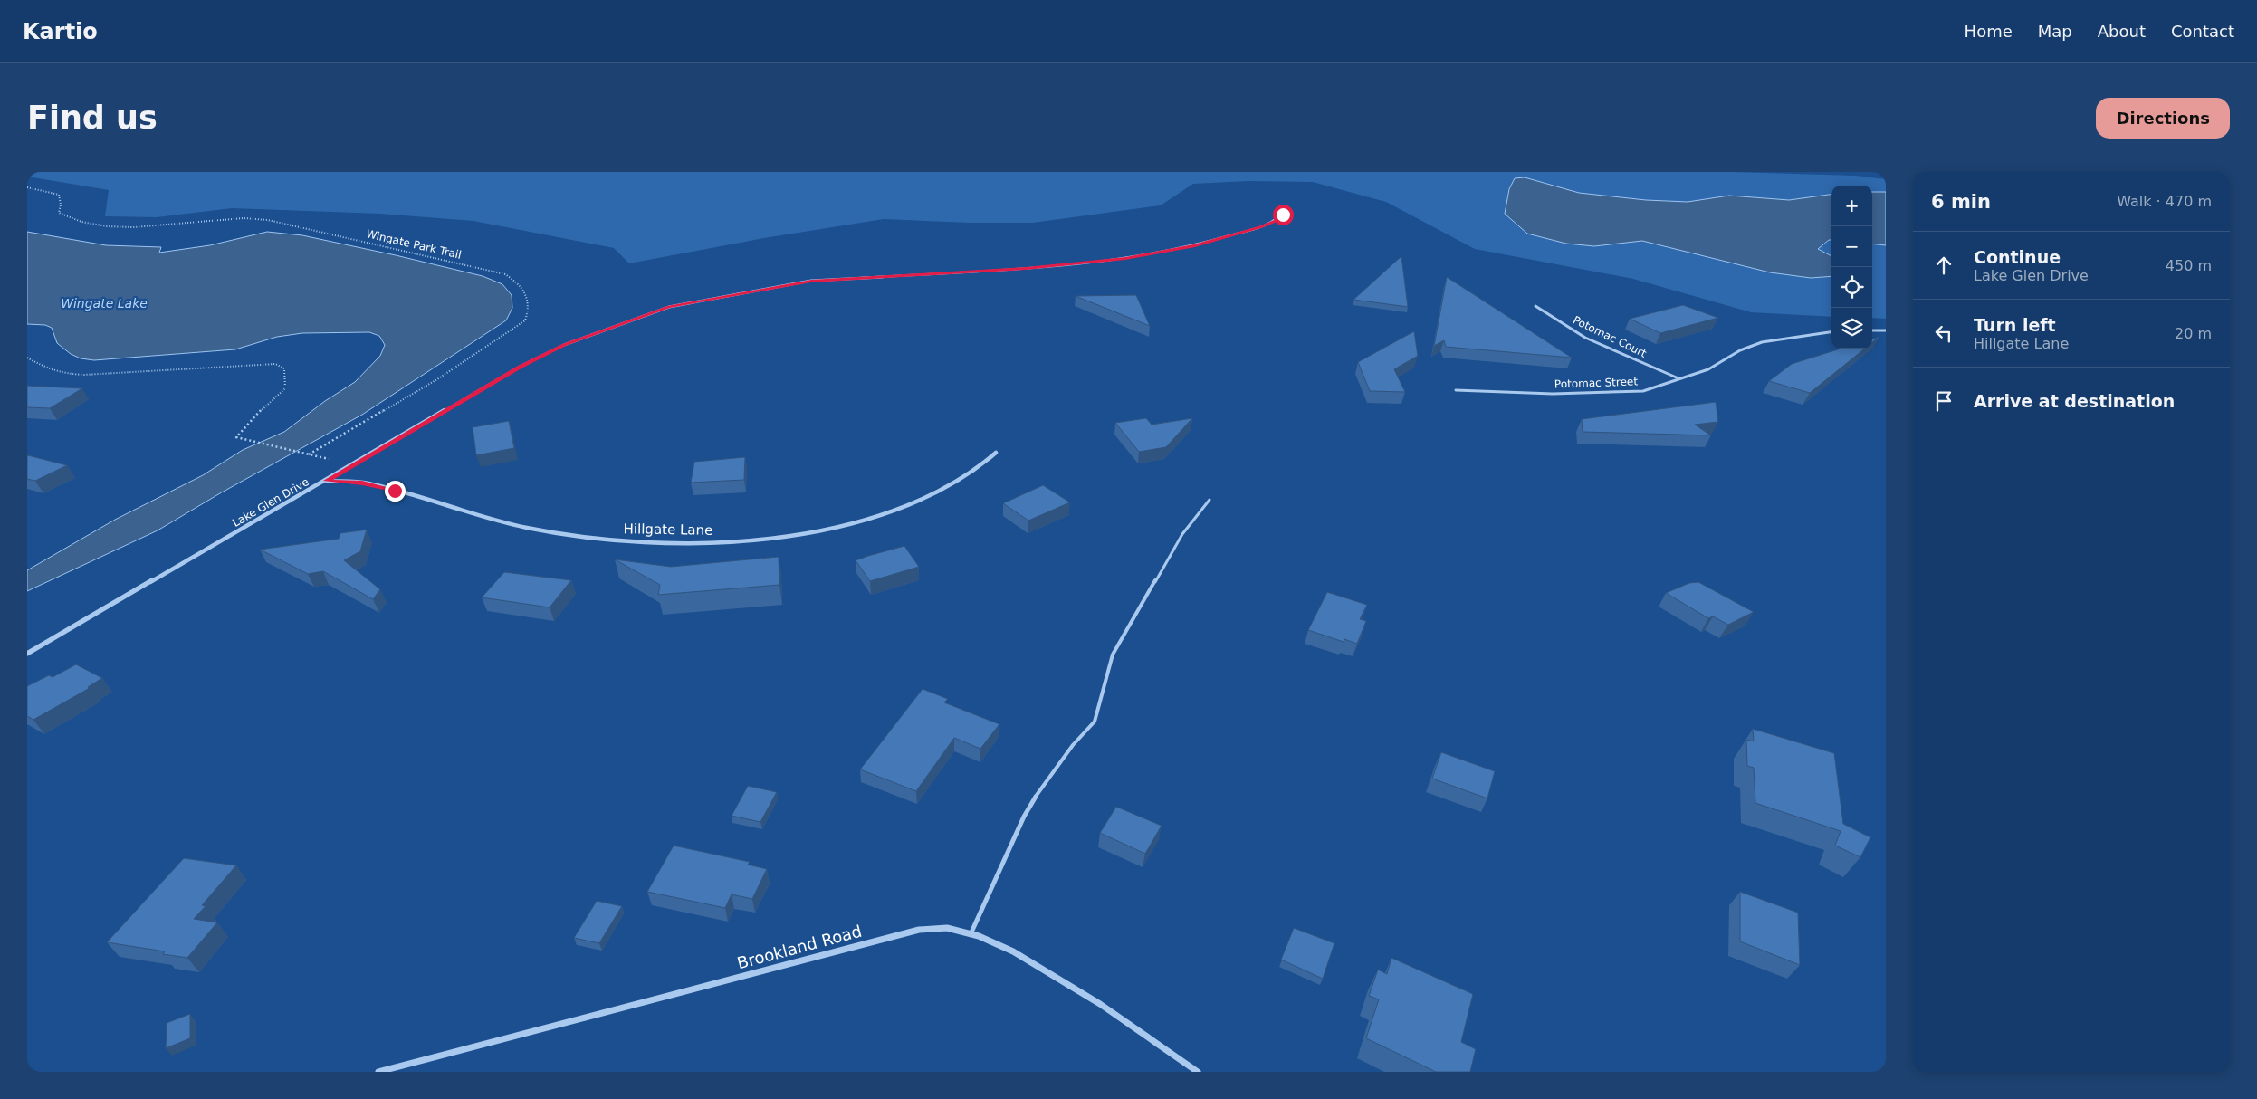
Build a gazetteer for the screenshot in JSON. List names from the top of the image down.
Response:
{
  "streets": {
    "street": [
      "Potomac Court",
      "Potomac Street",
      "Lake Glen Drive",
      "Hillgate Lane",
      "Brookland Road"
    ],
    "path": ["Wingate Park Trail"]
  },
  "crossings": [
    ["Potomac Court", "Potomac Street"],
    ["Lake Glen Drive", "Hillgate Lane"]
  ],
  "water": ["Wingate Lake"],
  "page": {
    "header": "Kartio",
    "nav": [
      "Home",
      "Map",
      "About",
      "Contact"
    ],
    "buttons": "Directions",
    "title": "Find us",
    "heading": ["6 min", "Walk · 470 m"],
    "map_buttons": ["+", "−"],
    "list": [
      ["Continue", "Lake Glen Drive", "450 m"],
      ["Turn left", "Hillgate Lane", "20 m"],
      "Arrive at destination"
    ]
  }
}
